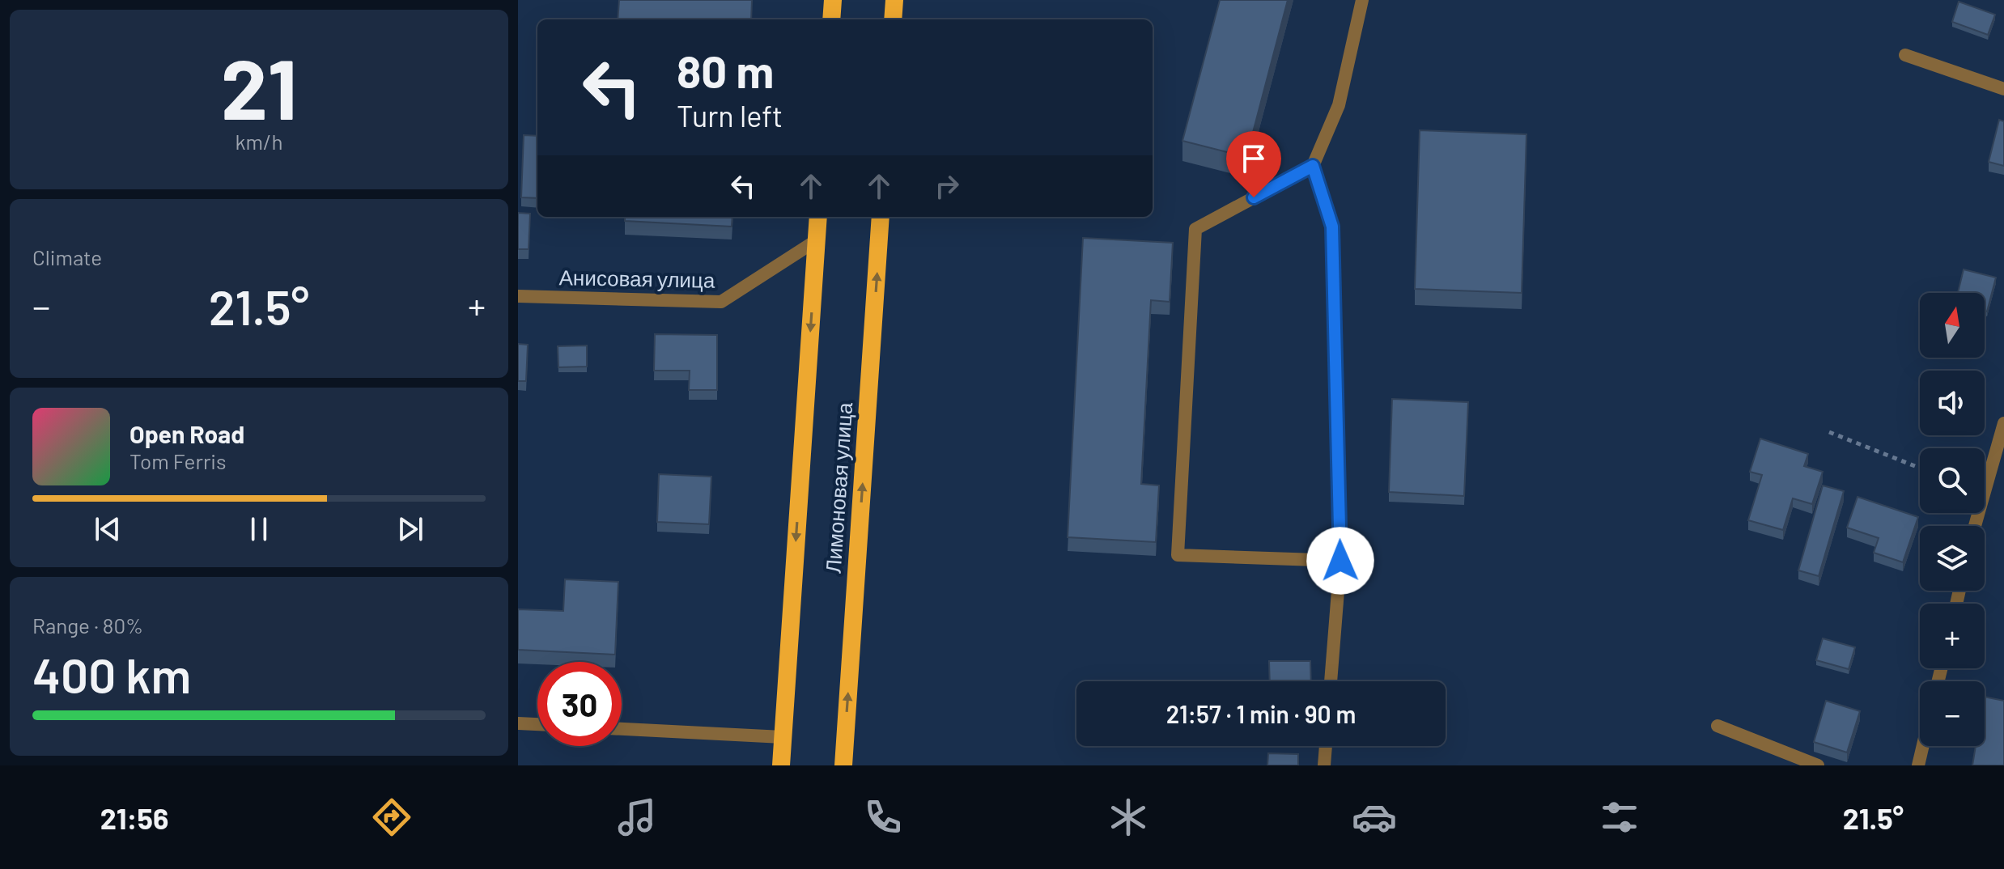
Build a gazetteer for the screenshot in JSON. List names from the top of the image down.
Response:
{
  "streets": {
    "highway": ["Лимоновая улица"],
    "street": ["Анисовая улица"]
  },
  "crossings": [
    ["Анисовая улица", "Лимоновая улица"]
  ],
  "north": "top",
  "page": {
    "tile": [
      ["21", "km/h"],
      "Climate",
      ["Range · 80%", "400 km"]
    ],
    "turn": ["80 m", "Turn left"],
    "heat": ["−", "21.5°", "+"],
    "map_buttons": ["+", "−"],
    "song": ["Open Road", "Tom Ferris"],
    "limit": "30",
    "trip": "21:57 · 1 min · 90 m",
    "tabs": ["21:56", "21.5°"]
  }
}
